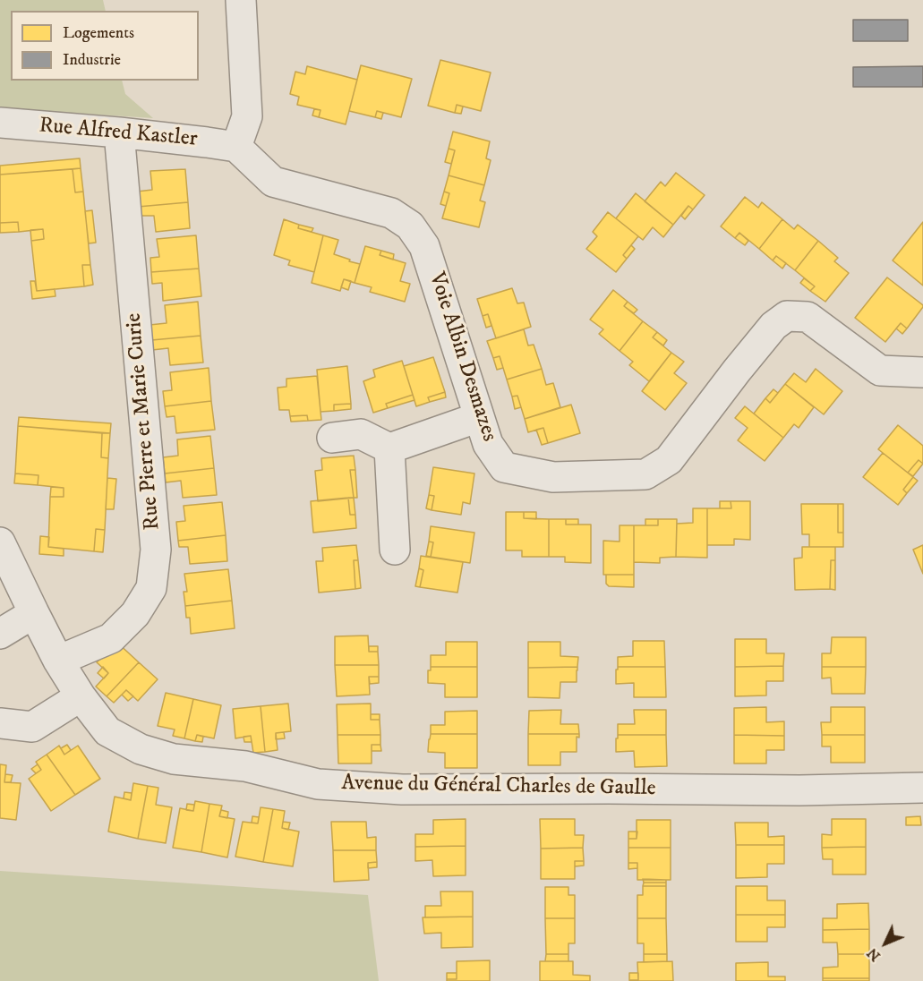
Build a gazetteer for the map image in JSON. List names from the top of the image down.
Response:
{
  "streets": {
    "street": [
      "Rue Alfred Kastler",
      "Voie Albin Desmazes",
      "Rue Pierre et Marie Curie",
      "Avenue du Général Charles de Gaulle"
    ]
  },
  "crossings": [
    ["Rue Alfred Kastler", "Voie Albin Desmazes"],
    ["Rue Alfred Kastler", "Rue Pierre et Marie Curie"],
    ["Rue Pierre et Marie Curie", "Avenue du Général Charles de Gaulle"]
  ],
  "legend": ["Logements", "Industrie"],
  "north": "bottom left"
}
